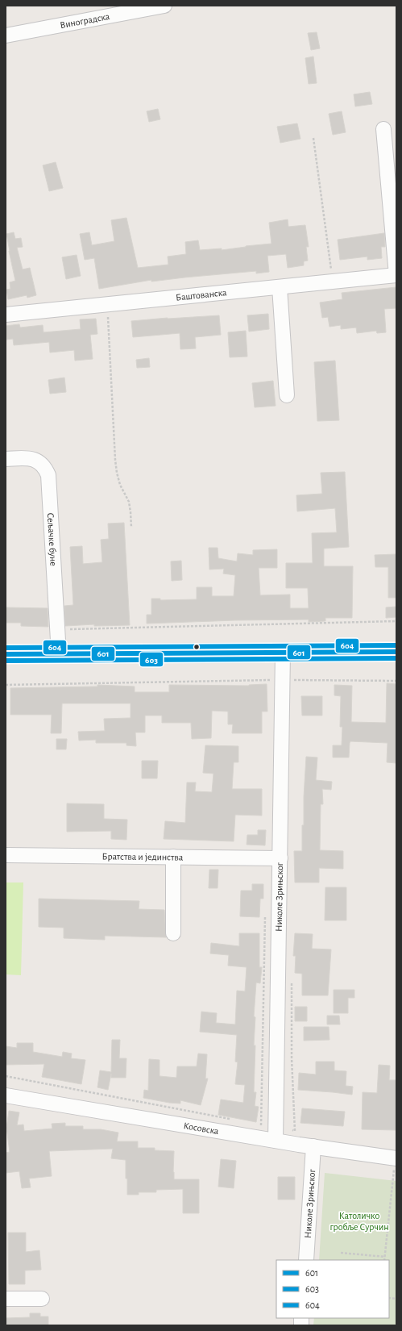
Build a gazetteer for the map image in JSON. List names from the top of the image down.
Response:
{
  "streets": {
    "street": [
      "Виноградска",
      "Баштованска",
      "Сељачке буне",
      "Братства и јединства",
      "Николе Зрињског",
      "Косовска"
    ]
  },
  "crossings": [
    ["Братства и јединства", "Николе Зрињског"],
    ["Николе Зрињског", "Косовска"]
  ],
  "parks": ["Католичко гробље Сурчин"],
  "lines": ["transit line 604", "transit line 601", "transit line 603"],
  "legend": ["601", "603", "604"]
}
